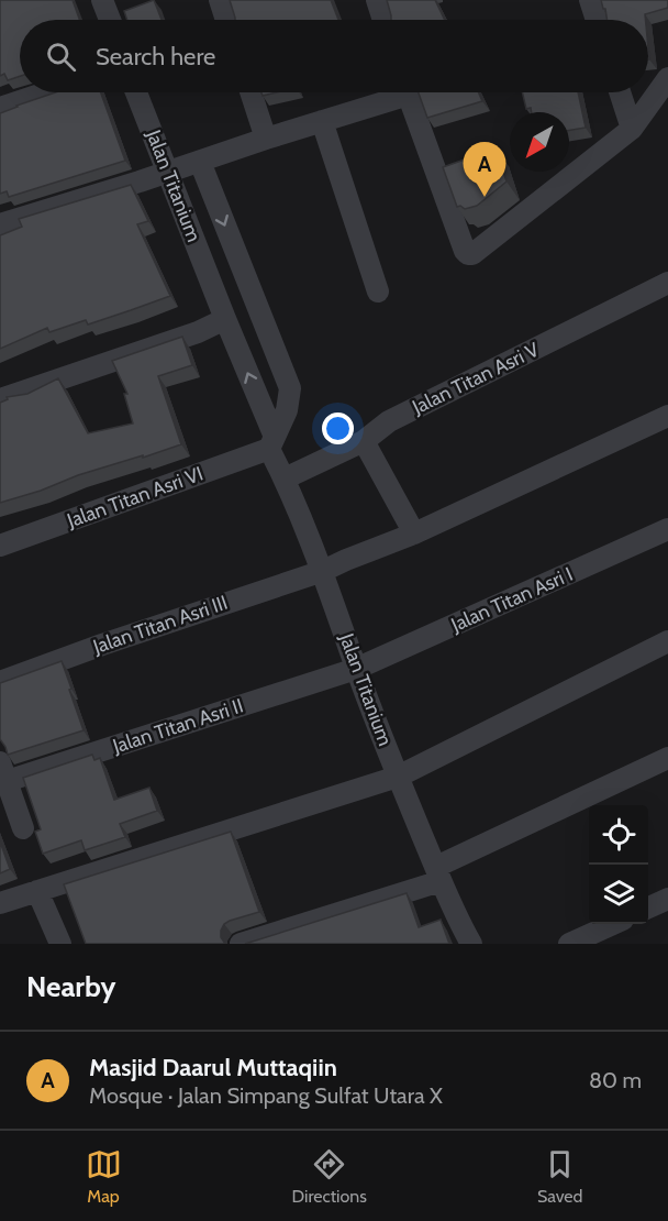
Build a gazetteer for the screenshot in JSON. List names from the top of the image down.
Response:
{
  "streets": {
    "street": [
      "Jalan Titanium",
      "Jalan Titan Asri V",
      "Jalan Titan Asri VI",
      "Jalan Titan Asri I",
      "Jalan Titan Asri III",
      "Jalan Titan Asri II"
    ]
  },
  "crossings": [
    ["Jalan Titanium", "Jalan Titan Asri V"],
    ["Jalan Titanium", "Jalan Titan Asri VI"],
    ["Jalan Titanium", "Jalan Titan Asri I"],
    ["Jalan Titanium", "Jalan Titan Asri III"],
    ["Jalan Titanium", "Jalan Titan Asri II"],
    ["Jalan Titan Asri I", "Jalan Titan Asri II"]
  ],
  "north": "bottom left",
  "page": {
    "search": "Search here",
    "pins": "A",
    "heading": "Nearby",
    "list": [
      {
        "mark": "A",
        "name": "Masjid Daarul Muttaqiin",
        "note": "Mosque · Jalan Simpang Sulfat Utara X",
        "value": "80 m"
      }
    ],
    "nav": ["Map", "Directions", "Saved"]
  }
}
